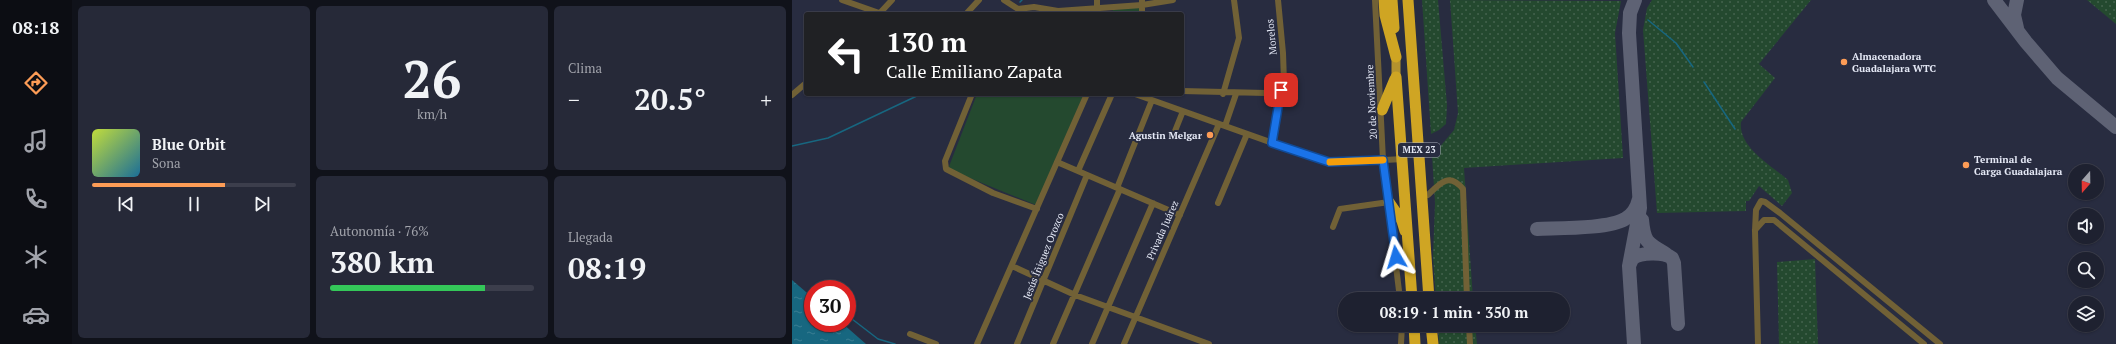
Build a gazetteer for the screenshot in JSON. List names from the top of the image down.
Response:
{
  "streets": {
    "highway": ["MEX 23"],
    "street": [
      "Morelos",
      "20 de Noviembre",
      "Privada Juárez",
      "Jesús Íñiguez Orozco"
    ]
  },
  "places": ["Almacenadora Guadalajara WTC", "Agustin Melgar", "Terminal de Carga Guadalajara"],
  "north": "bottom",
  "page": {
    "tabs": "08:18",
    "tile": [
      ["26", "km/h"],
      "Clima",
      ["Autonomía · 76%", "380 km"],
      ["Llegada", "08:19"]
    ],
    "turn": ["130 m", "Calle Emiliano Zapata"],
    "heat": ["−", "20.5°", "+"],
    "song": ["Blue Orbit", "Sona"],
    "limit": "30",
    "trip": "08:19 · 1 min · 350 m"
  }
}
